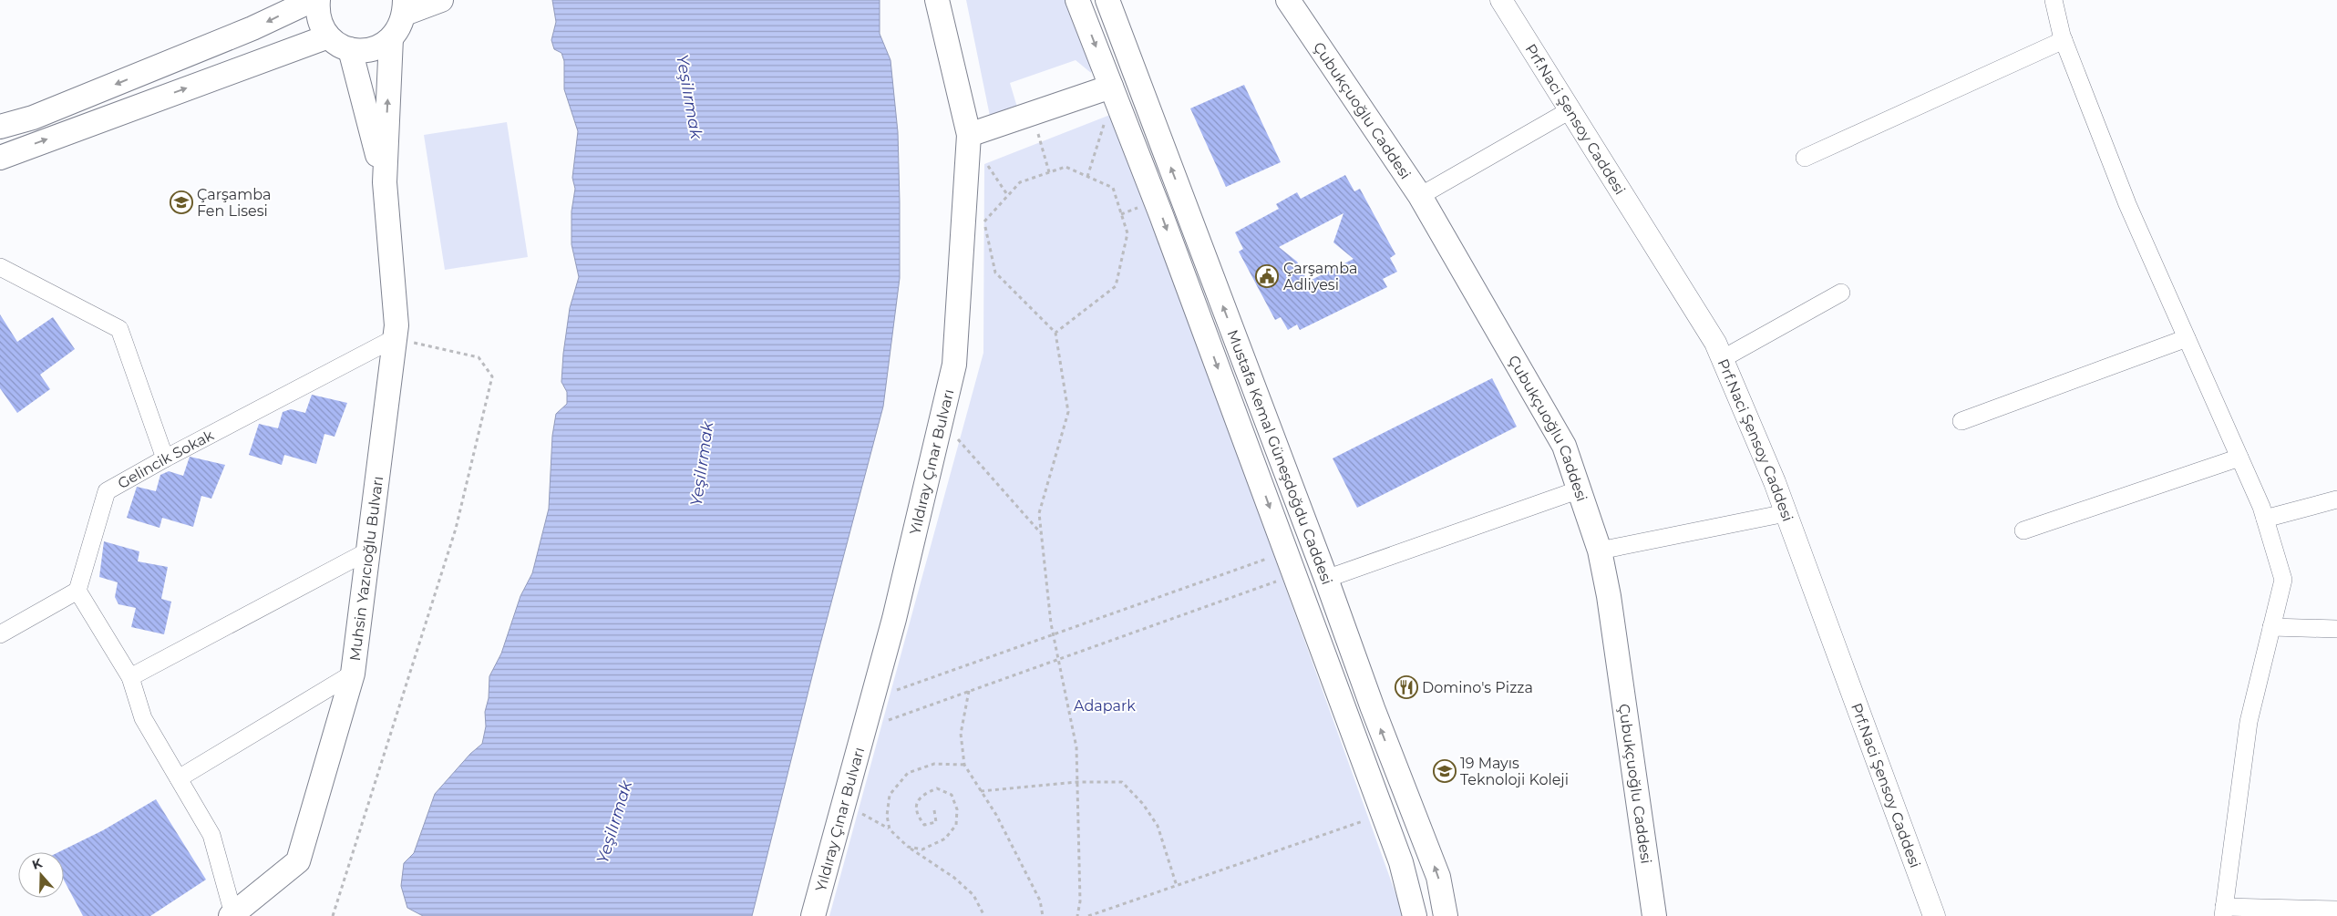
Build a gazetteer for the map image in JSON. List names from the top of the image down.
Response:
{
  "streets": {
    "main road": [
      "Çubukçuoğlu Caddesi",
      "Mustafa Kemal Güneşdoğdu Caddesi",
      "Yıldıray Çınar Bulvarı",
      "Muhsin Yazıcıoğlu Bulvarı"
    ],
    "street": ["Prf.Naci Şensoy Caddesi", "Gelincik Sokak"]
  },
  "crossings": [
    ["Gelincik Sokak", "Muhsin Yazıcıoğlu Bulvarı"]
  ],
  "water": ["Yeşilırmak"],
  "parks": ["Adapark"],
  "places": {
    "school or university": ["Çarşamba Fen Lisesi", "19 Mayıs Teknoloji Koleji"],
    "public building": ["Çarşamba Adliyesi"],
    "restaurant": ["Domino's Pizza"]
  },
  "north": "top"
}
